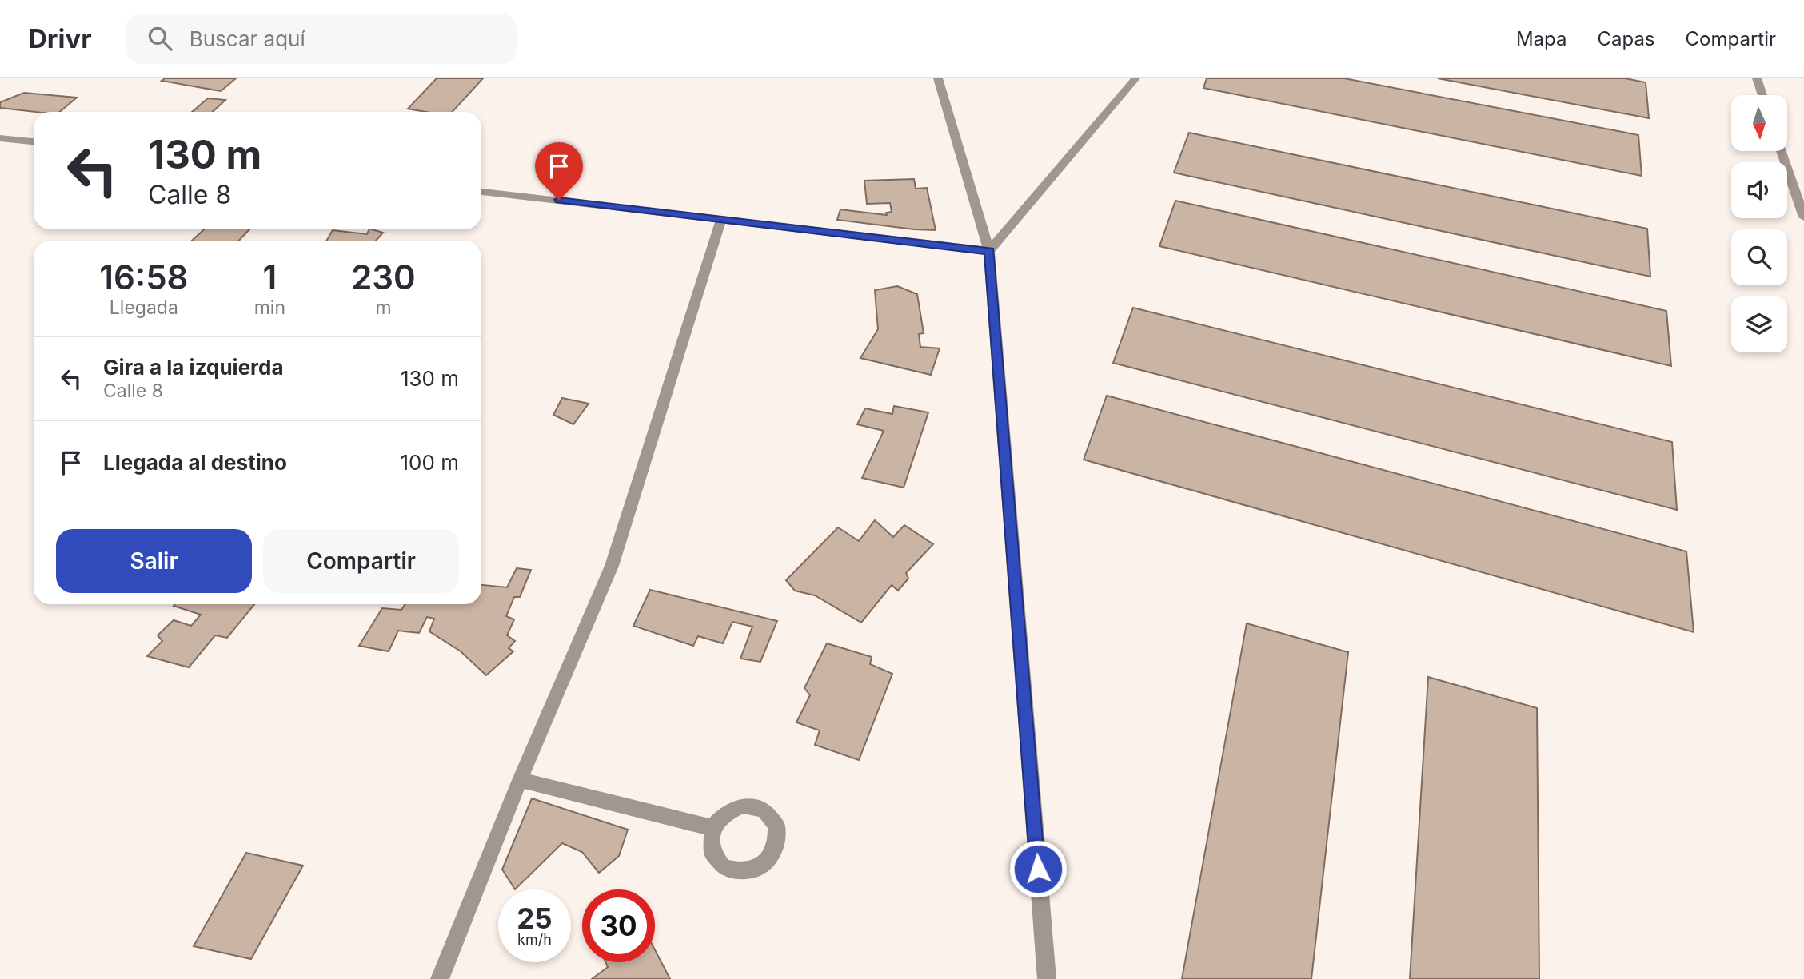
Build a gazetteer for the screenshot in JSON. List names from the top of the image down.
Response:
{
  "north": "bottom",
  "page": {
    "header": "Drivr",
    "search": "Buscar aquí",
    "nav": ["Mapa", "Capas", "Compartir"],
    "turn": ["130 m", "Calle 8"],
    "eta": [
      "16:58",
      "Llegada",
      "1",
      "min",
      "230",
      "m"
    ],
    "list": [
      {
        "name": "Gira a la izquierda",
        "note": "Calle 8",
        "value": "130 m"
      },
      {
        "name": "Llegada al destino",
        "value": "100 m"
      }
    ],
    "buttons": ["Salir", "Compartir"],
    "speed": "25 km/h",
    "limit": "30"
  }
}
